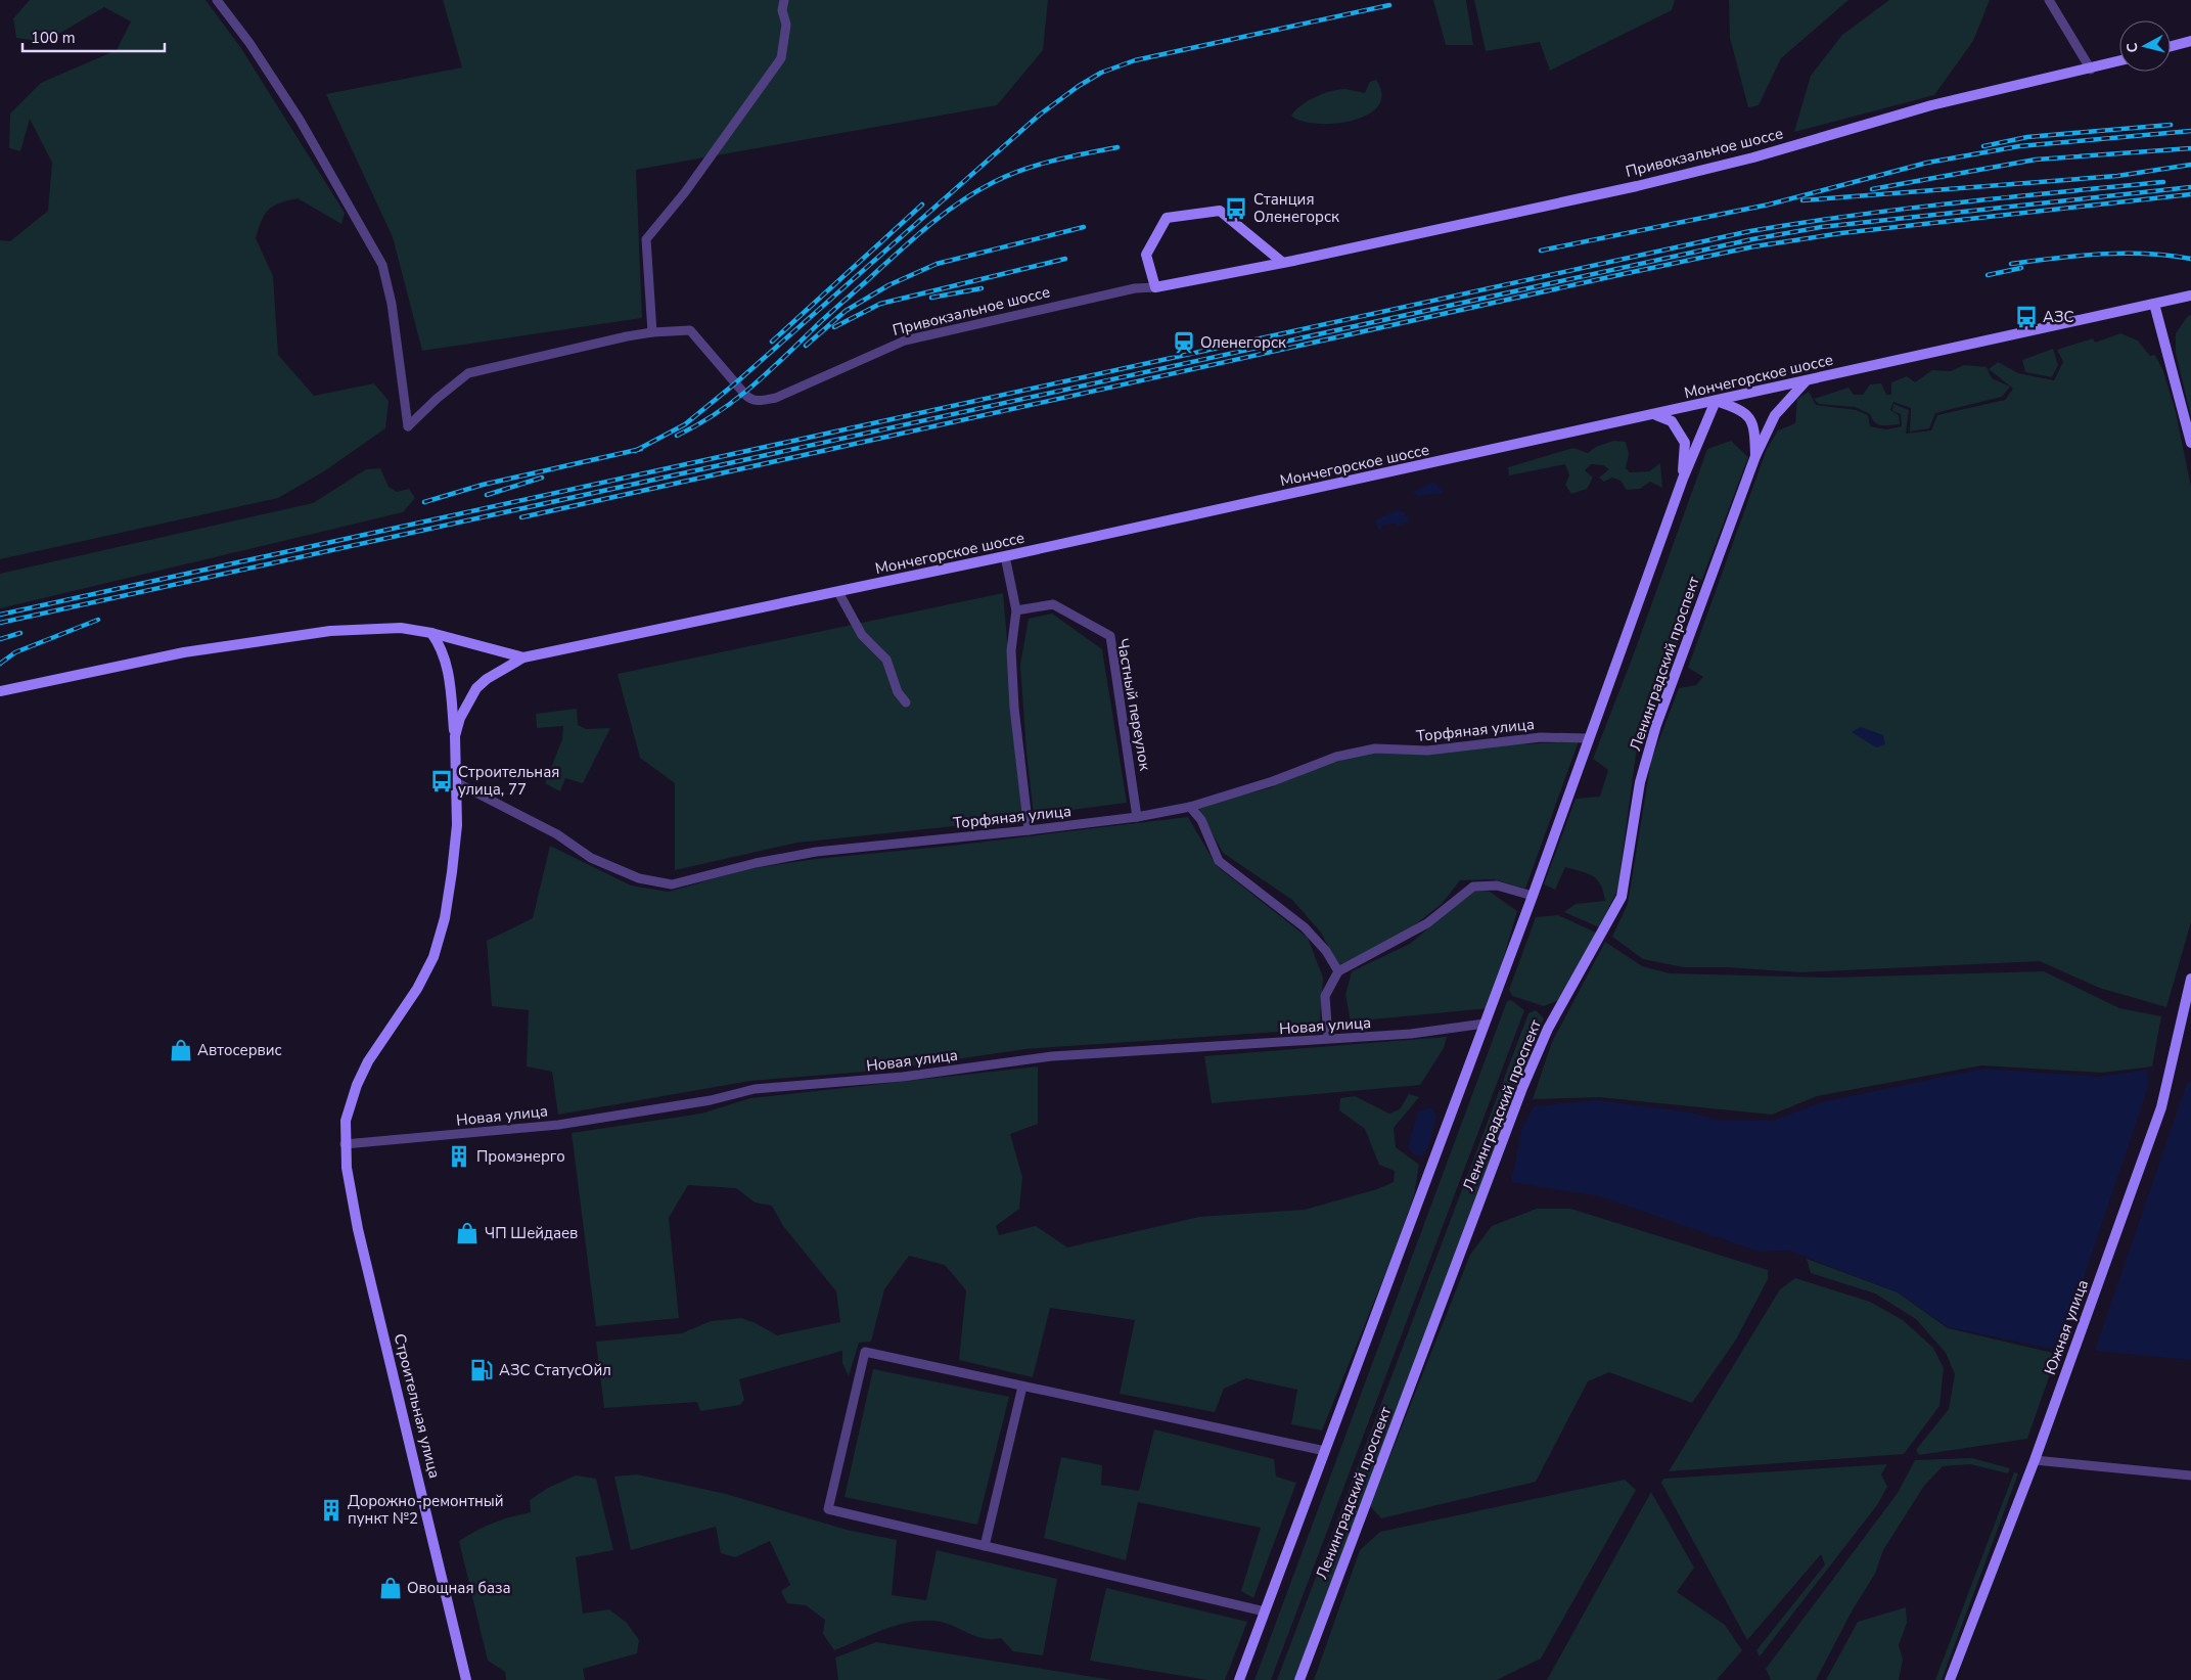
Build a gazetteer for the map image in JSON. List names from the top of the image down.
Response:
{
  "streets": {
    "street": [
      "Привокзальное шоссе",
      "Мончегорское шоссе",
      "Ленинградский проспект",
      "Частный переулок",
      "Торфяная улица",
      "Новая улица",
      "Южная улица",
      "Строительная улица"
    ]
  },
  "crossings": [
    ["Мончегорское шоссе", "Ленинградский проспект"],
    ["Частный переулок", "Торфяная улица"],
    ["Торфяная улица", "Строительная улица"],
    ["Новая улица", "Строительная улица"]
  ],
  "places": {
    "bus stop": ["Станция Оленегорск", "АЗС", "Строительная улица, 77"],
    "station": ["Оленегорск"],
    "shop": ["Автосервис", "ЧП Шейдаев", "Овощная база"],
    "building": ["Промэнерго", "Дорожно-ремонтный пункт №2"],
    "fuel station": ["АЗС СтатусОйл"]
  },
  "scale_bar": "100 m",
  "north": "left"
}
